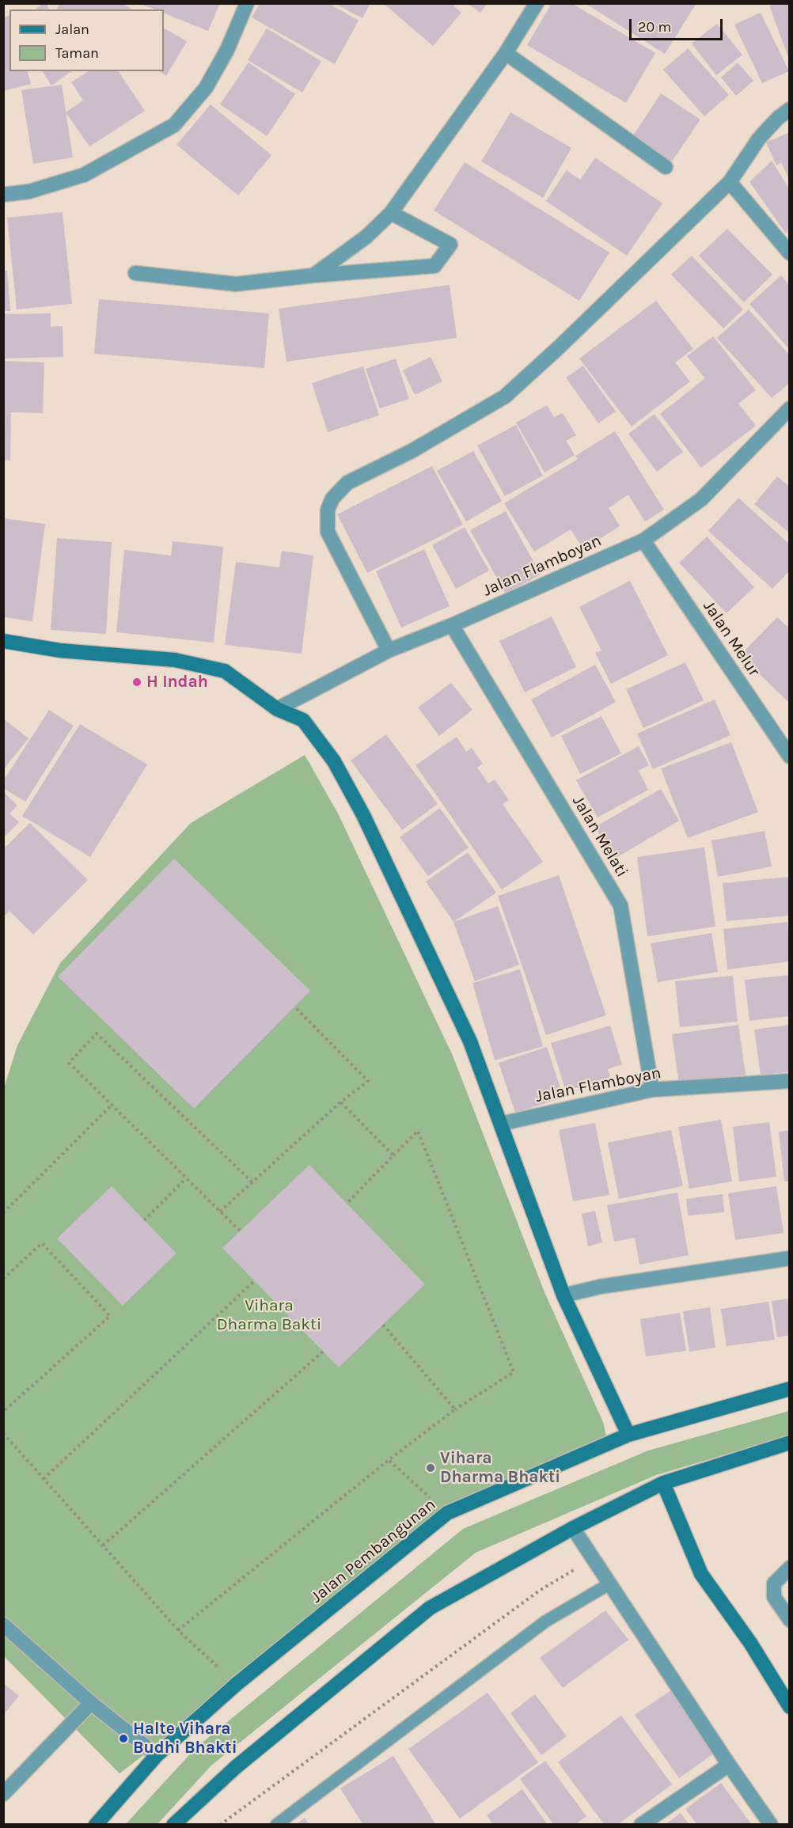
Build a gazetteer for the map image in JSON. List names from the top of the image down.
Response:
{
  "streets": {
    "main road": ["Jalan Pembangunan"],
    "street": ["Jalan Flamboyan", "Jalan Melur", "Jalan Melati"]
  },
  "crossings": [
    ["Jalan Flamboyan", "Jalan Melur"],
    ["Jalan Flamboyan", "Jalan Melati"]
  ],
  "parks": ["Vihara Dharma Bakti"],
  "places": ["H Indah", "Vihara Dharma Bhakti", "Halte Vihara Budhi Bhakti"],
  "legend": ["Jalan", "Taman"],
  "scale_bar": "20 m"
}
